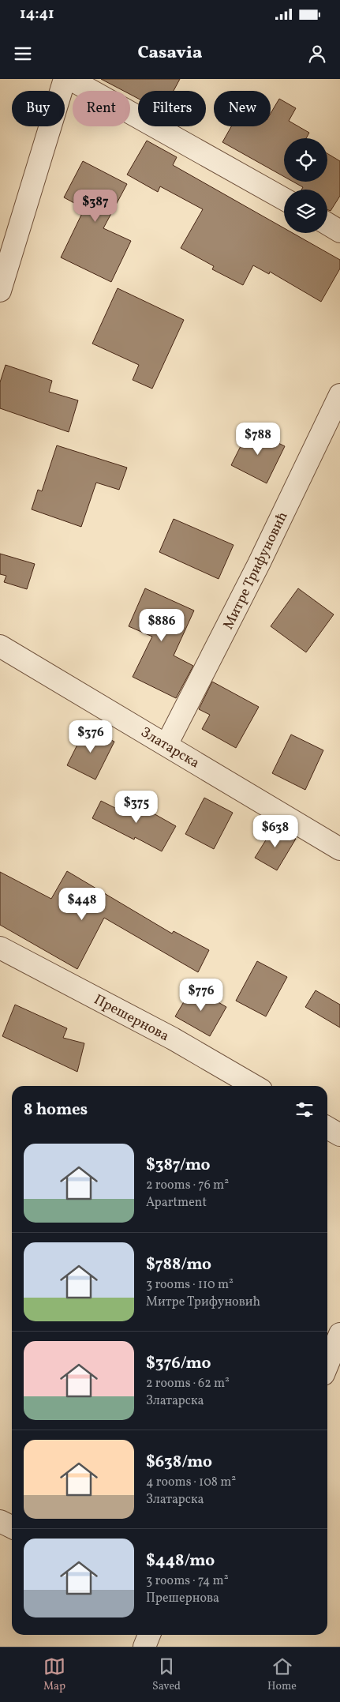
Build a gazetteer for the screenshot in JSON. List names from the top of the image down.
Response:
{
  "streets": {
    "street": ["Митре Трифуновић", "Златарска", "Прешернова"]
  },
  "crossings": [
    ["Митре Трифуновић", "Златарска"]
  ],
  "page": {
    "status": "14:41",
    "header": "Casavia",
    "chip": [
      "Buy",
      "Rent",
      "Filters",
      "New"
    ],
    "price": [
      "$387",
      "$788",
      "$886",
      "$376",
      "$375",
      "$638",
      "$448",
      "$776"
    ],
    "heading": "8 homes",
    "list": [
      {
        "name": "$387/mo",
        "note": "2 rooms · 76 m² · Apartment"
      },
      {
        "name": "$788/mo",
        "note": "3 rooms · 110 m² · Митре Трифуновић"
      },
      {
        "name": "$376/mo",
        "note": "2 rooms · 62 m² · Златарска"
      },
      {
        "name": "$638/mo",
        "note": "4 rooms · 108 m² · Златарска"
      },
      {
        "name": "$448/mo",
        "note": "3 rooms · 74 m² · Прешернова"
      }
    ],
    "tabs": ["Map", "Saved", "Home"]
  }
}
